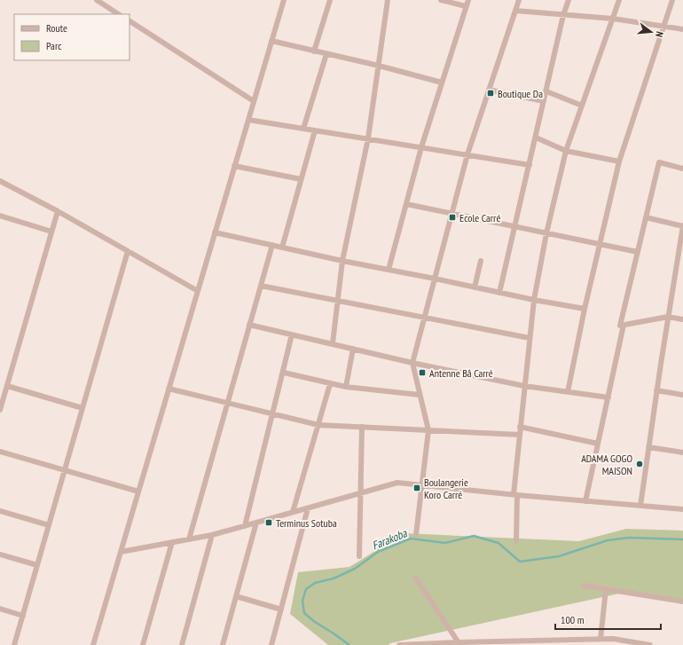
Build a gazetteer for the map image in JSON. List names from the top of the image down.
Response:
{
  "water": ["Farakoba"],
  "places": {
    "transit": [
      "Boutique Da",
      "Ecole Carré",
      "Antenne Bâ Carré",
      "Boulangerie Koro Carré",
      "Terminus Sotuba"
    ],
    "other": ["ADAMA GOGO MAISON"]
  },
  "legend": ["Route", "Parc"],
  "scale_bar": "100 m",
  "north": "right"
}
